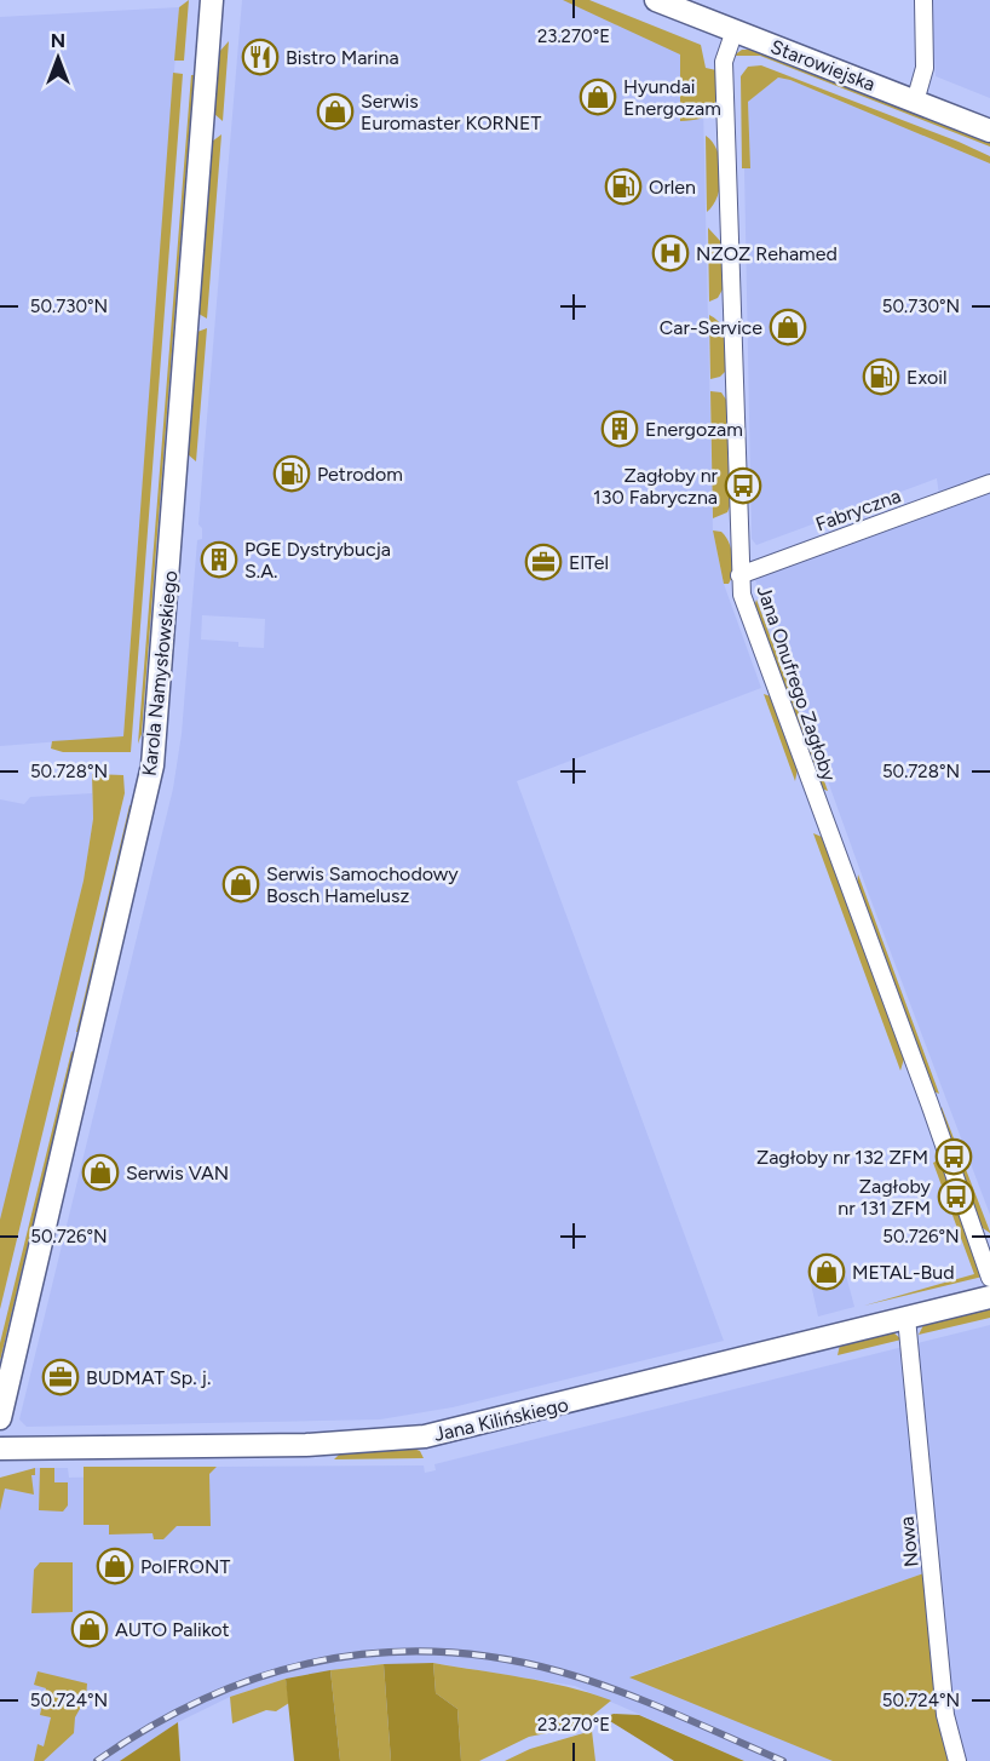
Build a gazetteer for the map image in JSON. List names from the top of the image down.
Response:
{
  "streets": {
    "street": [
      "Starowiejska",
      "Fabryczna",
      "Karola Namysłowskiego",
      "Jana Onufrego Zagłoby",
      "Jana Kilińskiego",
      "Nowa"
    ]
  },
  "crossings": [
    ["Starowiejska", "Jana Onufrego Zagłoby"],
    ["Fabryczna", "Jana Onufrego Zagłoby"],
    ["Jana Kilińskiego", "Nowa"]
  ],
  "places": {
    "restaurant": ["Bistro Marina"],
    "shop": [
      "Hyundai Energozam",
      "Serwis Euromaster KORNET",
      "Car-Service",
      "Serwis Samochodowy Bosch Hamelusz",
      "Serwis VAN",
      "METAL-Bud",
      "PolFRONT",
      "AUTO Palikot"
    ],
    "fuel station": ["Orlen", "Exoil", "Petrodom"],
    "hospital": ["NZOZ Rehamed"],
    "building": ["Energozam", "PGE Dystrybucja S.A."],
    "bus stop": ["Zagłoby nr 130 Fabryczna", "Zagłoby nr 132 ZFM", "Zagłoby nr 131 ZFM"],
    "office": ["ElTel", "BUDMAT Sp. j."]
  },
  "north": "top",
  "coordinates": [
    "23.270°E",
    "50.730°N",
    "50.728°N",
    "50.726°N",
    "50.724°N"
  ]
}
